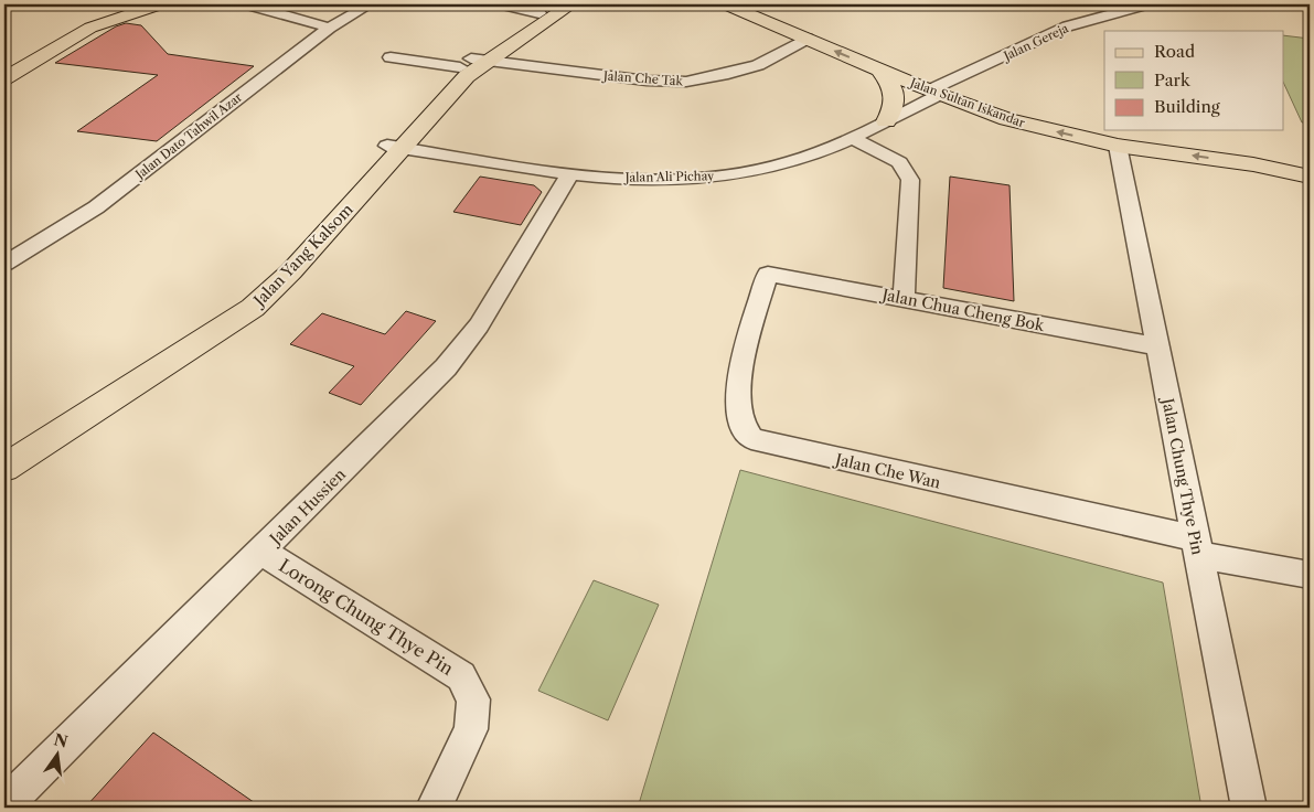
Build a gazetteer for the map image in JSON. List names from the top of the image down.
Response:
{
  "streets": {
    "main road": ["Jalan Sultan Iskandar", "Jalan Yang Kalsom"],
    "street": [
      "Jalan Gereja",
      "Jalan Che Tak",
      "Jalan Dato Tahwil Azar",
      "Jalan Ali Pichay",
      "Jalan Chua Cheng Bok",
      "Jalan Che Wan",
      "Jalan Chung Thye Pin",
      "Jalan Hussien",
      "Lorong Chung Thye Pin"
    ]
  },
  "crossings": [
    ["Jalan Gereja", "Jalan Sultan Iskandar"],
    ["Jalan Gereja", "Jalan Ali Pichay"],
    ["Jalan Che Tak", "Jalan Sultan Iskandar"],
    ["Jalan Che Tak", "Jalan Yang Kalsom"],
    ["Jalan Sultan Iskandar", "Jalan Ali Pichay"],
    ["Jalan Sultan Iskandar", "Jalan Chung Thye Pin"],
    ["Jalan Ali Pichay", "Jalan Yang Kalsom"],
    ["Jalan Ali Pichay", "Jalan Hussien"],
    ["Jalan Chua Cheng Bok", "Jalan Che Wan"],
    ["Jalan Chua Cheng Bok", "Jalan Chung Thye Pin"],
    ["Jalan Che Wan", "Jalan Chung Thye Pin"],
    ["Jalan Hussien", "Lorong Chung Thye Pin"]
  ],
  "one_way": ["Jalan Sultan Iskandar"],
  "legend": ["Road", "Park", "Building"],
  "north": "top"
}
